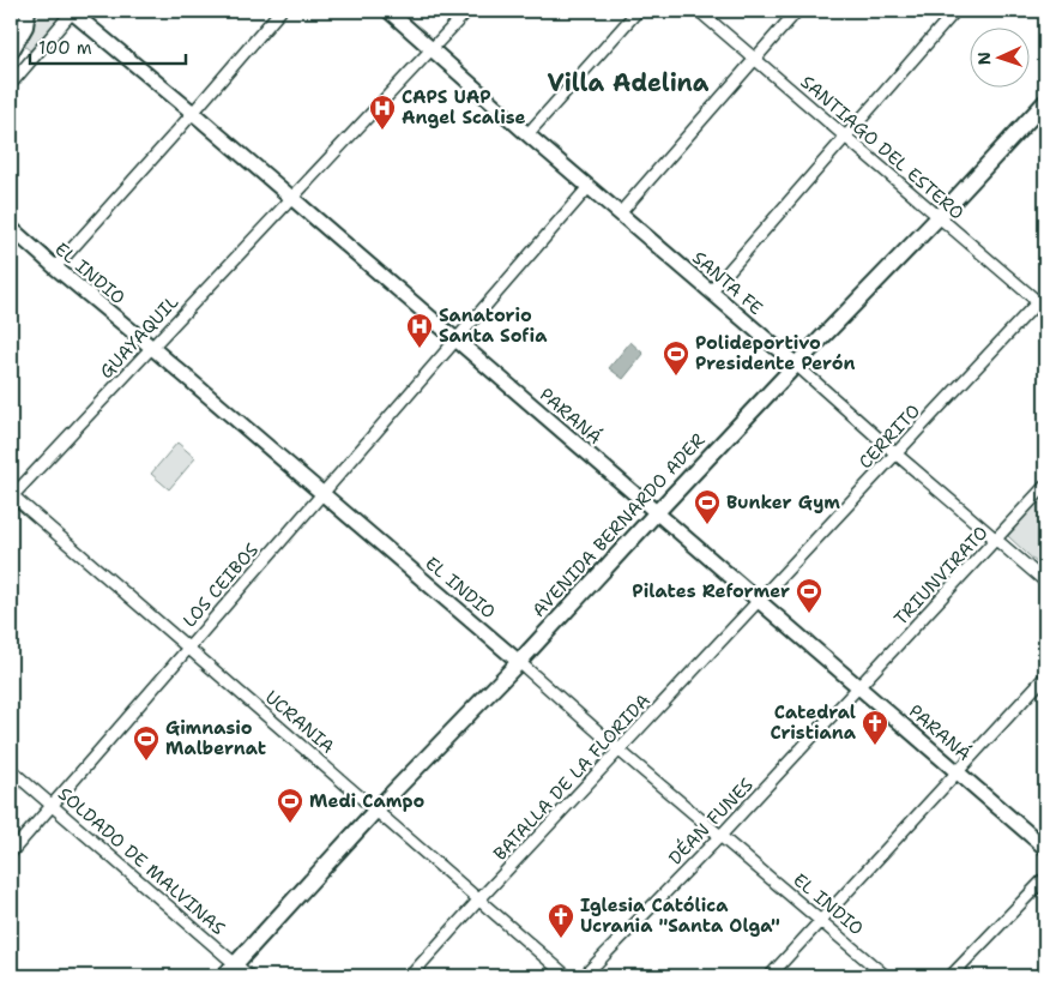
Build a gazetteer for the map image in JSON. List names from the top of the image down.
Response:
{
  "streets": {
    "main road": ["AVENIDA BERNARDO ADER"],
    "street": [
      "SANTIAGO DEL ESTERO",
      "EL INDIO",
      "SANTA FE",
      "GUAYAQUIL",
      "PARANÁ",
      "CERRITO",
      "TRIUNVIRATO",
      "LOS CEIBOS",
      "UCRANIA",
      "BATALLA DE LA FLORIDA",
      "DÉAN FUNES",
      "SOLDADO DE MALVINAS"
    ]
  },
  "crossings": [
    ["SANTIAGO DEL ESTERO", "CERRITO"],
    ["SANTIAGO DEL ESTERO", "AVENIDA BERNARDO ADER"],
    ["EL INDIO", "GUAYAQUIL"],
    ["EL INDIO", "AVENIDA BERNARDO ADER"],
    ["EL INDIO", "LOS CEIBOS"],
    ["EL INDIO", "BATALLA DE LA FLORIDA"],
    ["EL INDIO", "DÉAN FUNES"],
    ["SANTA FE", "GUAYAQUIL"],
    ["SANTA FE", "CERRITO"],
    ["SANTA FE", "AVENIDA BERNARDO ADER"],
    ["SANTA FE", "TRIUNVIRATO"],
    ["SANTA FE", "LOS CEIBOS"],
    ["GUAYAQUIL", "PARANÁ"],
    ["GUAYAQUIL", "UCRANIA"],
    ["PARANÁ", "CERRITO"],
    ["PARANÁ", "AVENIDA BERNARDO ADER"],
    ["PARANÁ", "TRIUNVIRATO"],
    ["PARANÁ", "LOS CEIBOS"],
    ["PARANÁ", "BATALLA DE LA FLORIDA"],
    ["PARANÁ", "DÉAN FUNES"],
    ["CERRITO", "BATALLA DE LA FLORIDA"],
    ["AVENIDA BERNARDO ADER", "UCRANIA"],
    ["AVENIDA BERNARDO ADER", "SOLDADO DE MALVINAS"],
    ["TRIUNVIRATO", "DÉAN FUNES"],
    ["LOS CEIBOS", "UCRANIA"],
    ["LOS CEIBOS", "SOLDADO DE MALVINAS"],
    ["UCRANIA", "BATALLA DE LA FLORIDA"]
  ],
  "districts": ["Villa Adelina"],
  "places": {
    "hospital": ["CAPS UAP Angel Scalise", "Sanatorio Santa Sofia"],
    "sports": [
      "Polideportivo Presidente Perón",
      "Bunker Gym",
      "Pilates Reformer",
      "Gimnasio Malbernat",
      "Medi Campo"
    ],
    "church": ["Catedral Cristiana", "Iglesia Católica Ucrania \"Santa Olga\""]
  },
  "scale_bar": "100 m",
  "north": "left"
}
